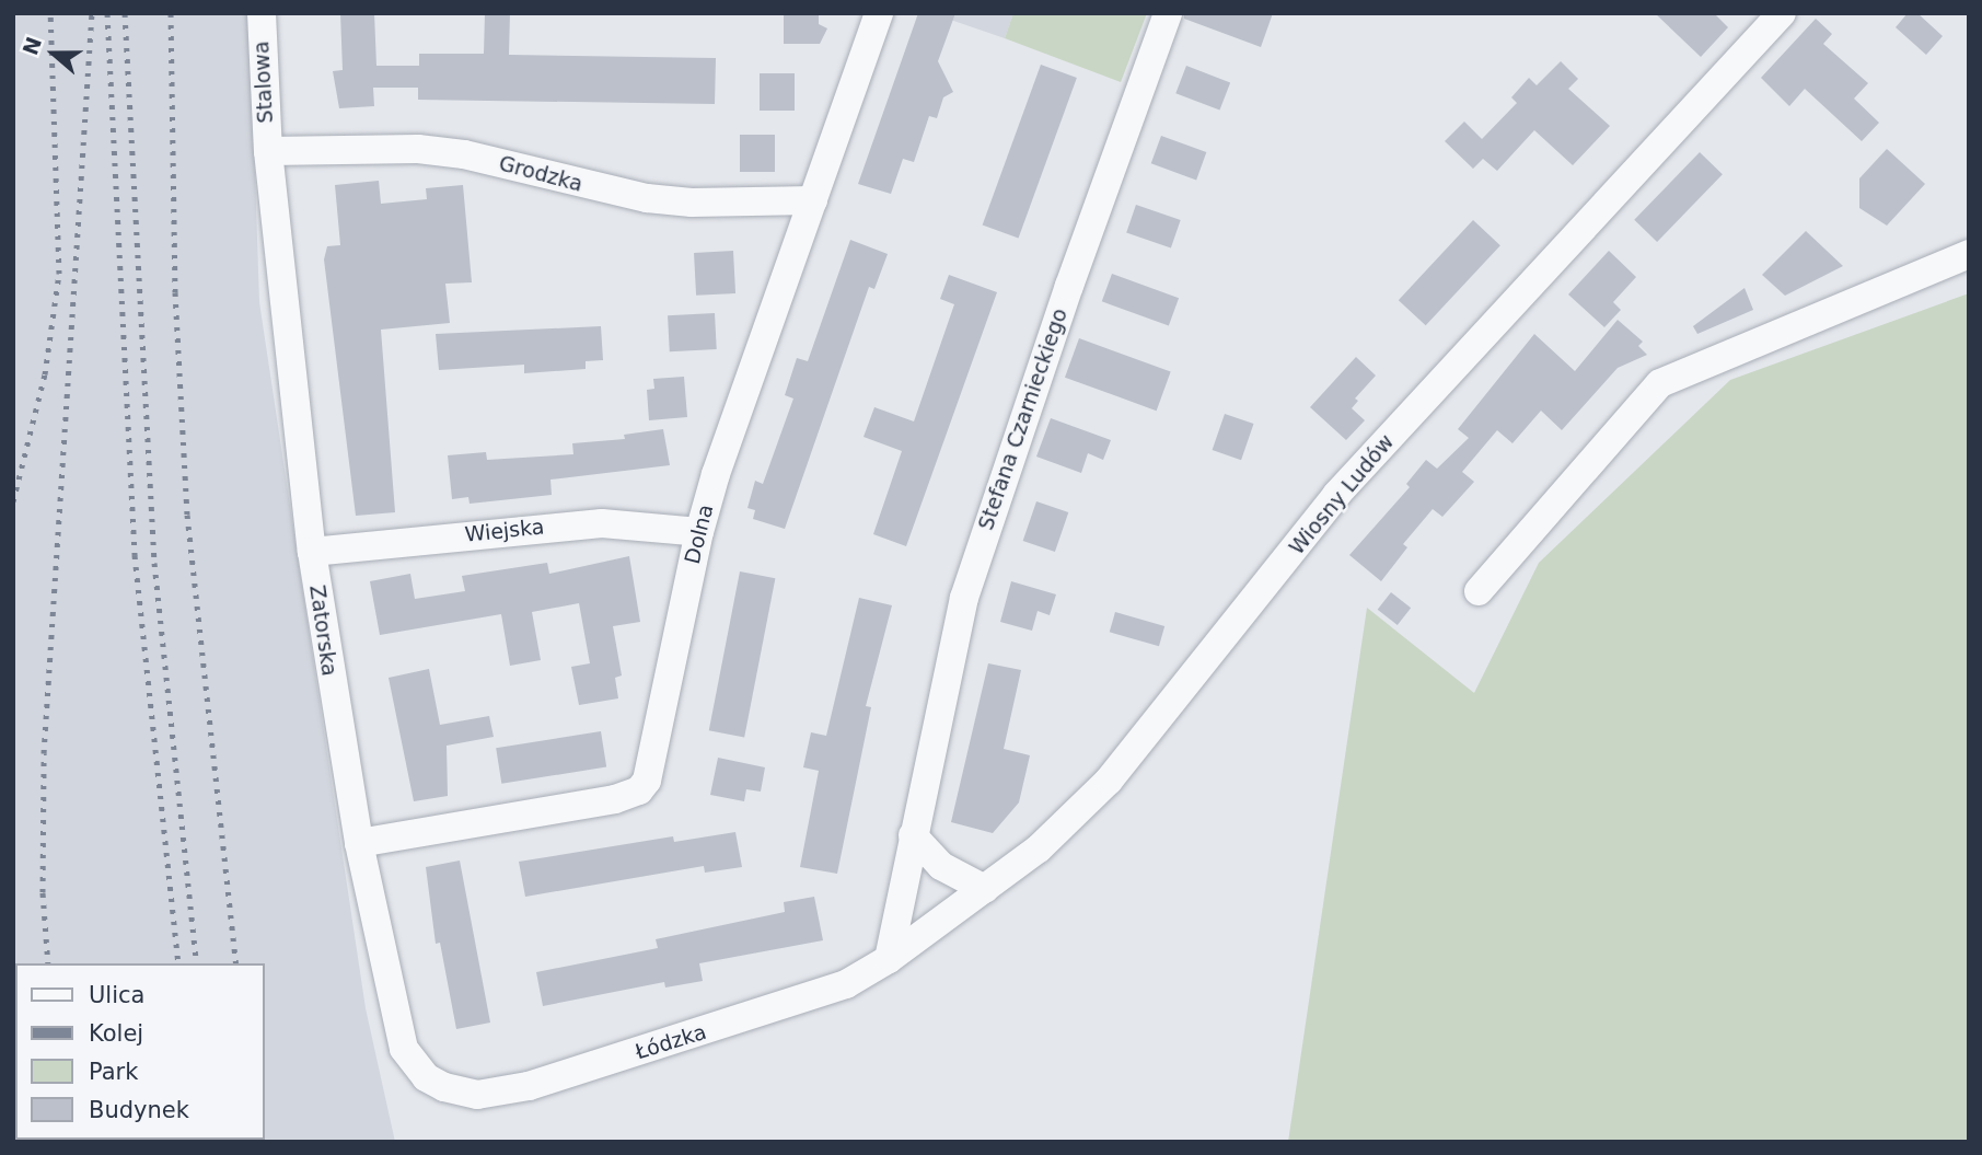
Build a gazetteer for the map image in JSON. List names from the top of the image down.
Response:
{
  "streets": {
    "street": [
      "Stalowa",
      "Grodzka",
      "Stefana Czarnieckiego",
      "Wiosny Ludów",
      "Wiejska",
      "Dolna",
      "Zatorska",
      "Łódzka"
    ]
  },
  "crossings": [
    ["Stalowa", "Grodzka"],
    ["Stalowa", "Zatorska"],
    ["Grodzka", "Dolna"],
    ["Grodzka", "Zatorska"],
    ["Stefana Czarnieckiego", "Wiosny Ludów"],
    ["Stefana Czarnieckiego", "Łódzka"],
    ["Wiosny Ludów", "Łódzka"],
    ["Wiejska", "Dolna"],
    ["Wiejska", "Zatorska"],
    ["Dolna", "Zatorska"],
    ["Zatorska", "Łódzka"]
  ],
  "legend": [
    "Ulica",
    "Kolej",
    "Park",
    "Budynek"
  ],
  "north": "left"
}
